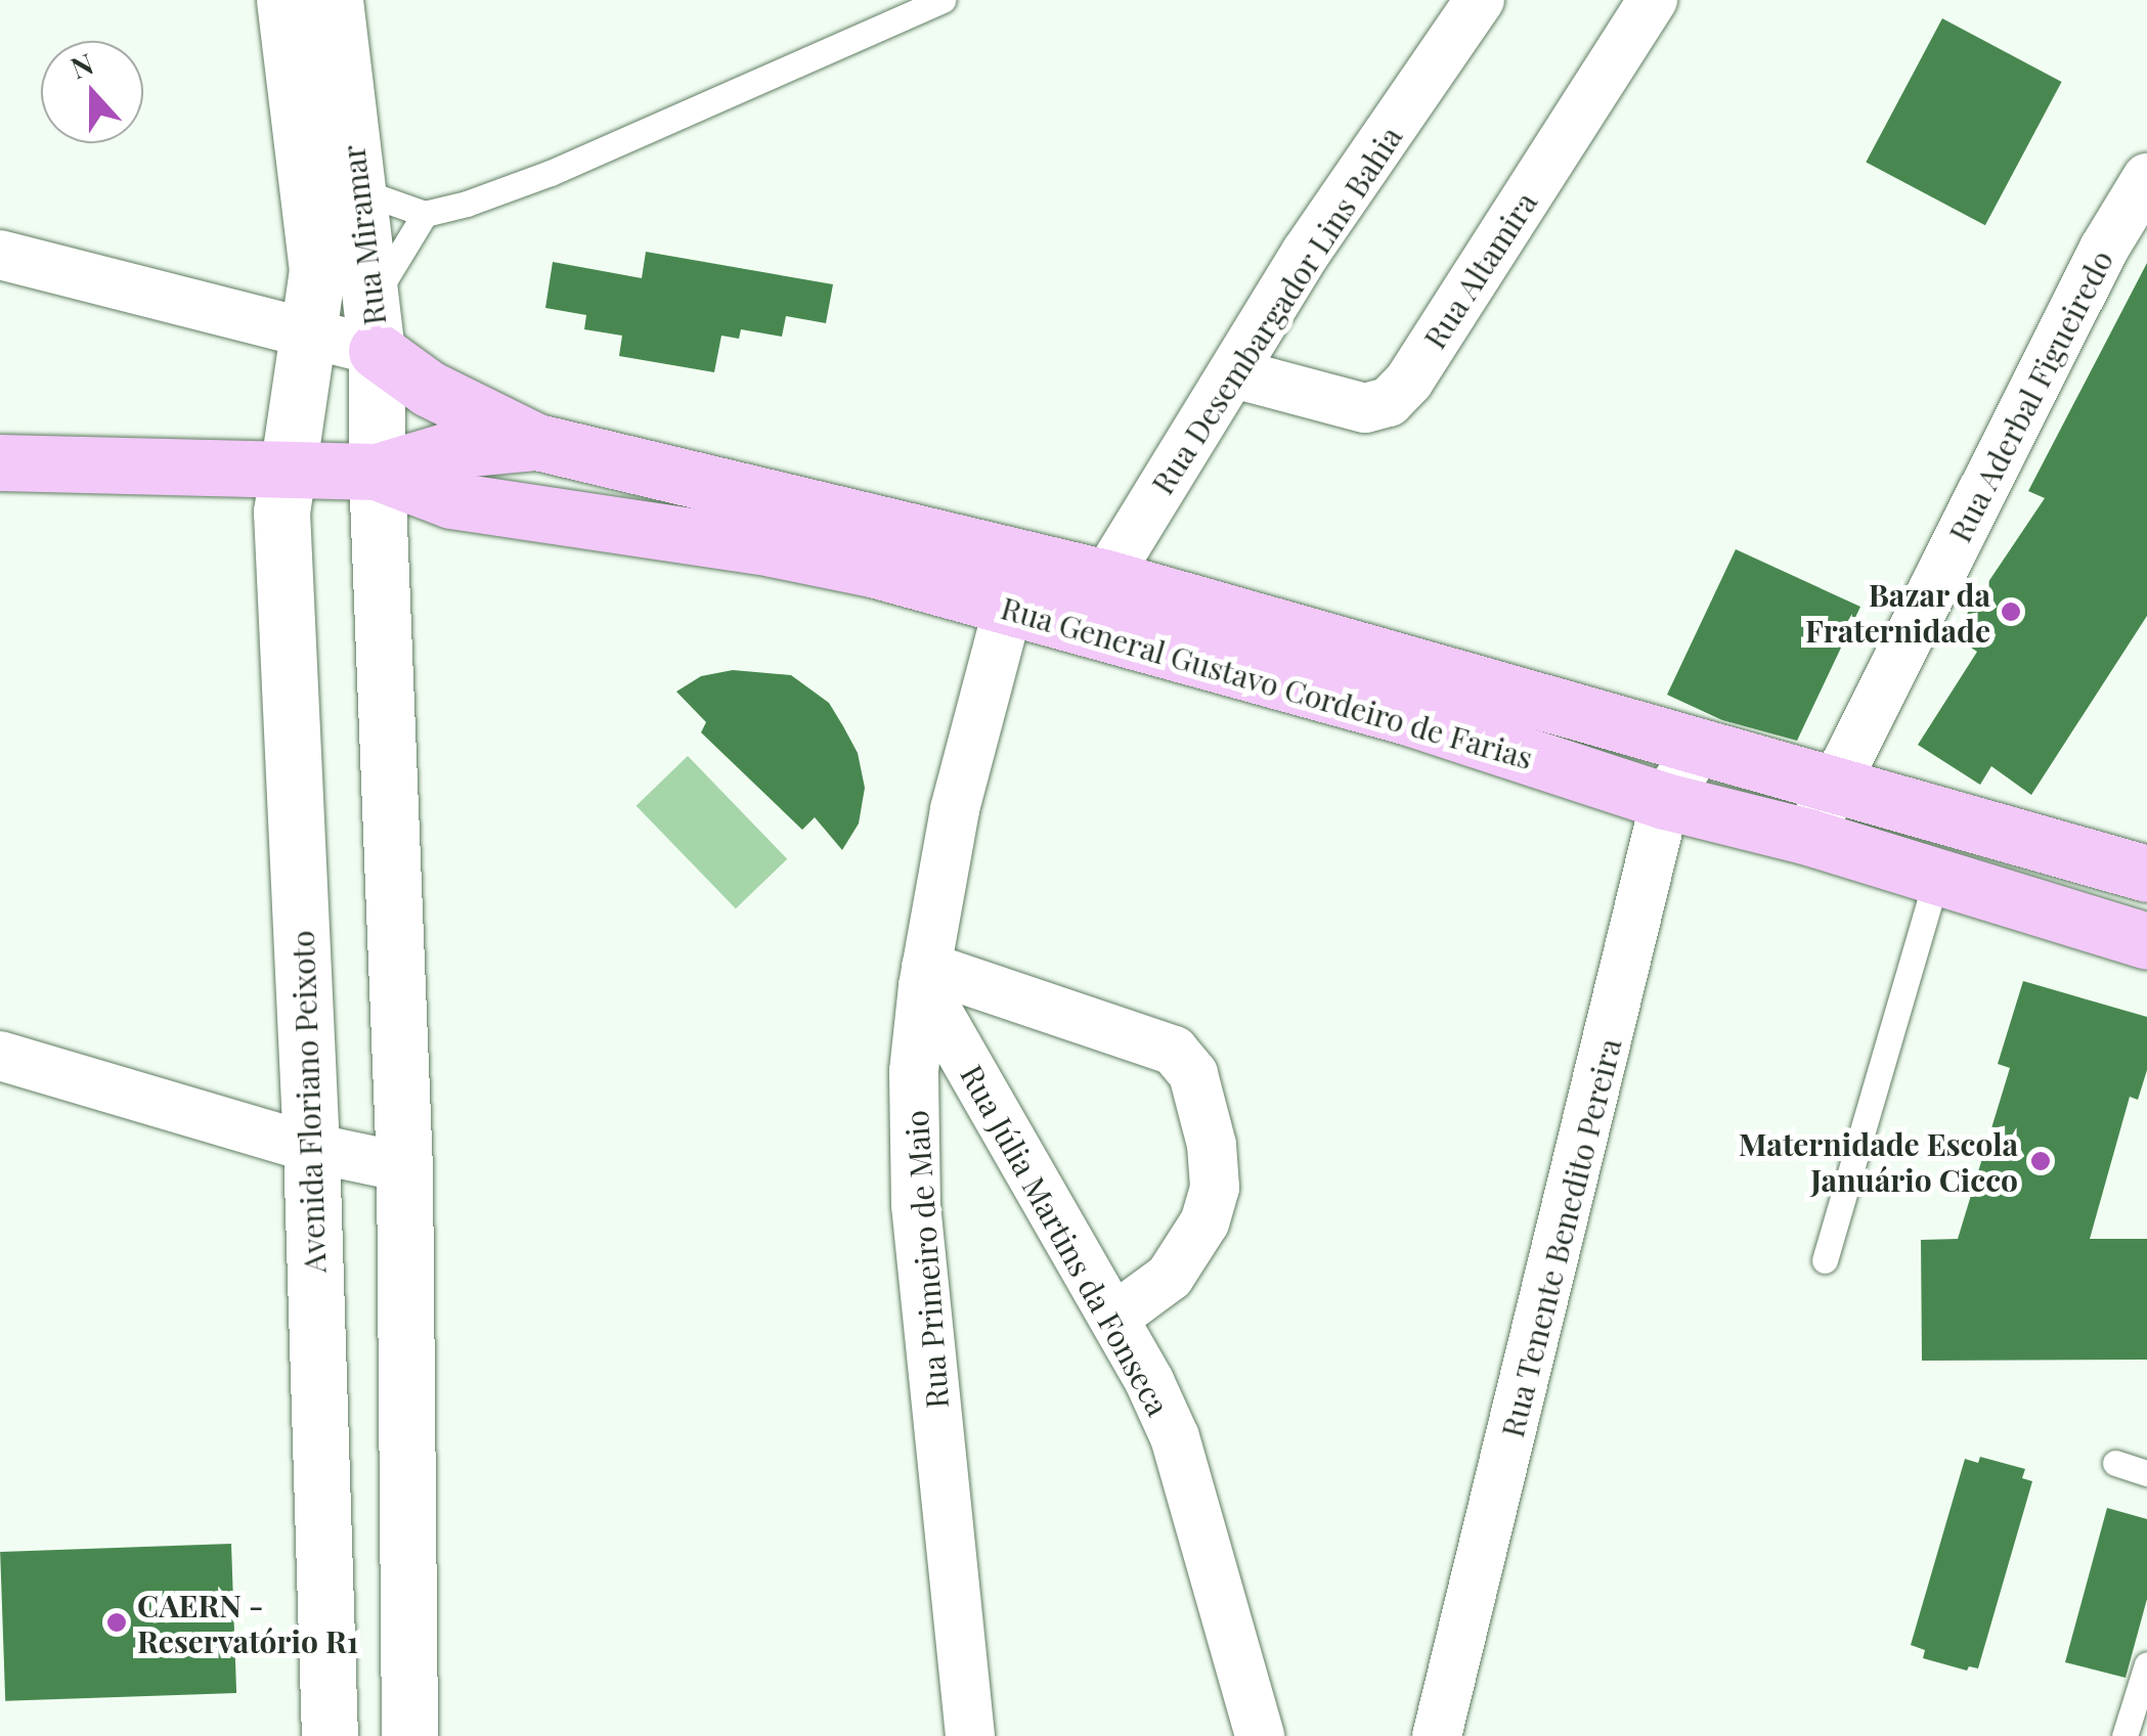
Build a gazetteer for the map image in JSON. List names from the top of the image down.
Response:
{
  "streets": {
    "main road": ["Rua Miramar", "Rua General Gustavo Cordeiro de Farias", "Avenida Floriano Peixoto"],
    "street": [
      "Rua Altamira",
      "Rua Desembargador Lins Bahia",
      "Rua Aderbal Figueiredo",
      "Rua Tenente Benedito Pereira",
      "Rua Júlia Martins da Fonseca",
      "Rua Primeiro de Maio"
    ]
  },
  "crossings": [
    ["Rua Miramar", "Rua General Gustavo Cordeiro de Farias"],
    ["Rua Miramar", "Avenida Floriano Peixoto"],
    ["Rua Altamira", "Rua Desembargador Lins Bahia"],
    ["Rua Desembargador Lins Bahia", "Rua General Gustavo Cordeiro de Farias"],
    ["Rua Aderbal Figueiredo", "Rua General Gustavo Cordeiro de Farias"],
    ["Rua General Gustavo Cordeiro de Farias", "Avenida Floriano Peixoto"],
    ["Rua General Gustavo Cordeiro de Farias", "Rua Tenente Benedito Pereira"],
    ["Rua General Gustavo Cordeiro de Farias", "Rua Primeiro de Maio"],
    ["Rua Júlia Martins da Fonseca", "Rua Primeiro de Maio"]
  ],
  "places": ["Bazar da Fraternidade", "Maternidade Escola Januário Cicco", "CAERN - Reservatório R1"],
  "north": "top"
}
